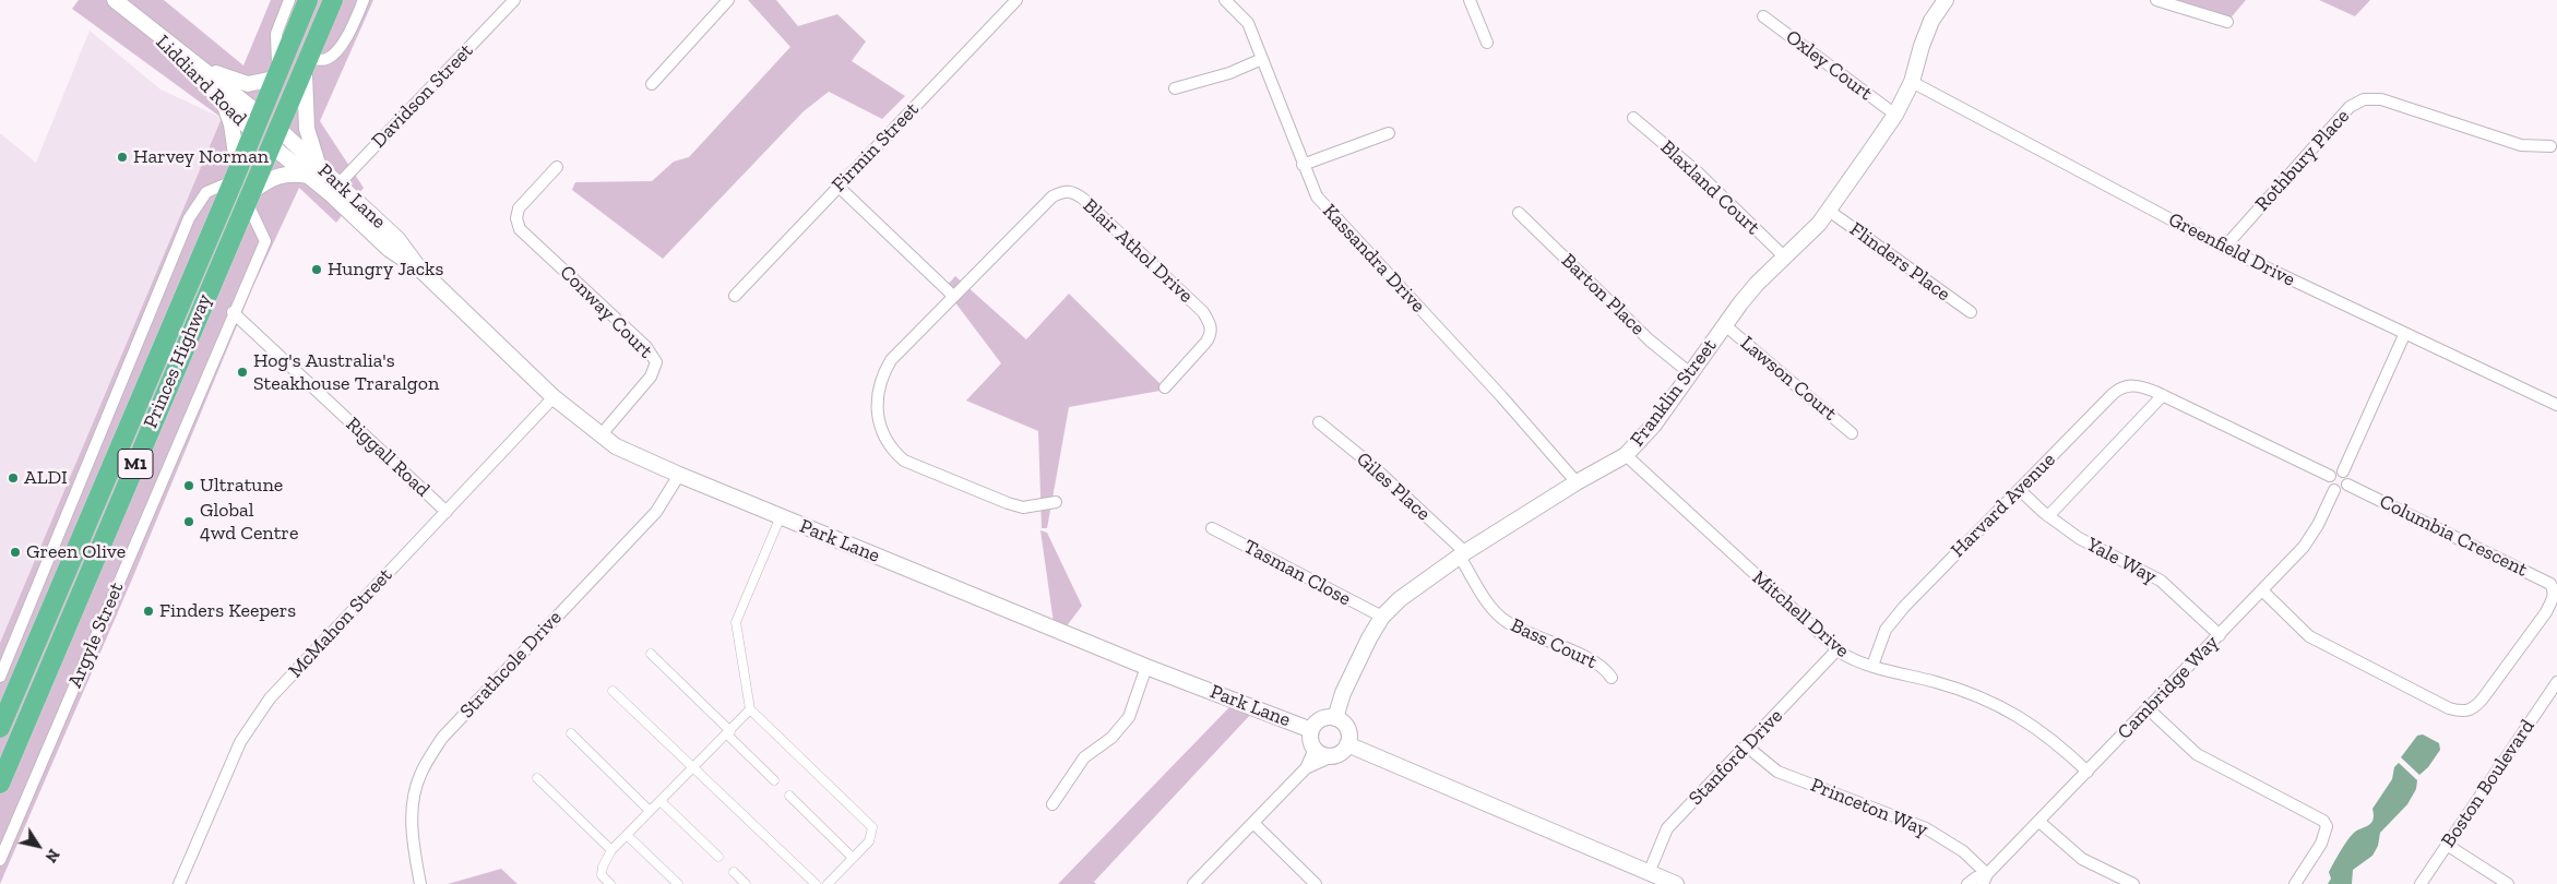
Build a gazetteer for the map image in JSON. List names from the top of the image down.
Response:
{
  "streets": {
    "highway": ["Princes Highway", "M1"],
    "street": [
      "Oxley Court",
      "Liddiard Road",
      "Davidson Street",
      "Firmin Street",
      "Rothbury Place",
      "Blaxland Court",
      "Park Lane",
      "Greenfield Drive",
      "Blair Athol Drive",
      "Kassandra Drive",
      "Flinders Place",
      "Barton Place",
      "Conway Court",
      "Lawson Court",
      "Franklin Street",
      "Riggall Road",
      "Giles Place",
      "Harvard Avenue",
      "Columbia Crescent",
      "Yale Way",
      "Tasman Close",
      "Mitchell Drive",
      "McMahon Street",
      "Argyle Street",
      "Bass Court",
      "Strathcole Drive",
      "Cambridge Way",
      "Stanford Drive",
      "Boston Boulevard",
      "Princeton Way"
    ]
  },
  "crossings": [
    ["Oxley Court", "Franklin Street"],
    ["Liddiard Road", "Princes Highway"],
    ["Davidson Street", "Park Lane"],
    ["Rothbury Place", "Greenfield Drive"],
    ["Blaxland Court", "Franklin Street"],
    ["Park Lane", "Conway Court"],
    ["Park Lane", "Princes Highway"],
    ["Park Lane", "Franklin Street"],
    ["Park Lane", "McMahon Street"],
    ["Park Lane", "Strathcole Drive"],
    ["Greenfield Drive", "Franklin Street"],
    ["Kassandra Drive", "Franklin Street"],
    ["Flinders Place", "Franklin Street"],
    ["Barton Place", "Franklin Street"],
    ["Princes Highway", "Argyle Street"],
    ["Lawson Court", "Franklin Street"],
    ["Franklin Street", "Giles Place"],
    ["Franklin Street", "Tasman Close"],
    ["Franklin Street", "Mitchell Drive"],
    ["Franklin Street", "Bass Court"],
    ["Riggall Road", "McMahon Street"],
    ["Riggall Road", "Argyle Street"],
    ["Giles Place", "Bass Court"],
    ["Harvard Avenue", "Columbia Crescent"],
    ["Harvard Avenue", "Yale Way"],
    ["Harvard Avenue", "Mitchell Drive"],
    ["Harvard Avenue", "Cambridge Way"],
    ["Columbia Crescent", "Cambridge Way"],
    ["Yale Way", "Cambridge Way"],
    ["Mitchell Drive", "Cambridge Way"],
    ["Mitchell Drive", "Stanford Drive"],
    ["Cambridge Way", "Princeton Way"],
    ["Stanford Drive", "Princeton Way"]
  ],
  "places": [
    "Harvey Norman",
    "Hungry Jacks",
    "Hog's Australia's Steakhouse Traralgon",
    "ALDI",
    "Ultratune",
    "Global 4wd Centre",
    "Green Olive",
    "Finders Keepers"
  ],
  "north": "bottom right"
}
